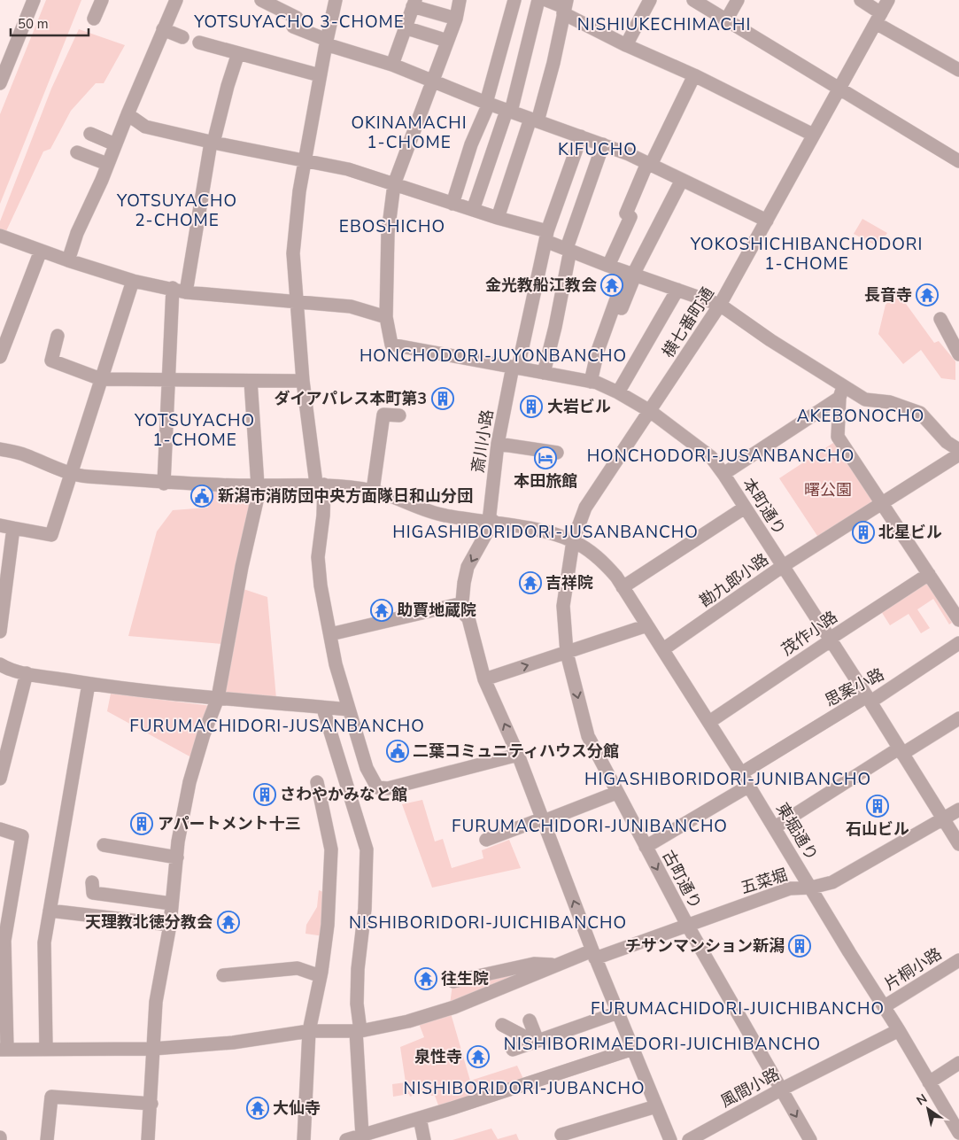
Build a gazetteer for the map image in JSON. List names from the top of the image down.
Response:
{
  "streets": {
    "street": [
      "横七番町通",
      "斎川小路",
      "本町通り",
      "勘九郎小路",
      "茂作小路",
      "思案小路",
      "東堀通り",
      "古町通り",
      "五菜堀",
      "片桐小路",
      "風間小路"
    ]
  },
  "crossings": [
    ["横七番町通", "本町通り"],
    ["横七番町通", "東堀通り"],
    ["横七番町通", "古町通り"],
    ["斎川小路", "本町通り"],
    ["斎川小路", "東堀通り"],
    ["本町通り", "勘九郎小路"],
    ["本町通り", "茂作小路"],
    ["本町通り", "思案小路"],
    ["本町通り", "五菜堀"],
    ["勘九郎小路", "東堀通り"],
    ["茂作小路", "東堀通り"],
    ["思案小路", "東堀通り"],
    ["東堀通り", "古町通り"],
    ["東堀通り", "五菜堀"],
    ["東堀通り", "片桐小路"],
    ["東堀通り", "風間小路"],
    ["古町通り", "五菜堀"],
    ["古町通り", "風間小路"]
  ],
  "districts": [
    "YOTSUYACHO 3-CHOME",
    "NISHIUKECHIMACHI",
    "OKINAMACHI 1-CHOME",
    "KIFUCHO",
    "YOTSUYACHO 2-CHOME",
    "EBOSHICHO",
    "YOKOSHICHIBANCHODORI 1-CHOME",
    "HONCHODORI-JUYONBANCHO",
    "AKEBONOCHO",
    "YOTSUYACHO 1-CHOME",
    "HONCHODORI-JUSANBANCHO",
    "HIGASHIBORIDORI-JUSANBANCHO",
    "FURUMACHIDORI-JUSANBANCHO",
    "HIGASHIBORIDORI-JUNIBANCHO",
    "FURUMACHIDORI-JUNIBANCHO",
    "NISHIBORIDORI-JUICHIBANCHO",
    "FURUMACHIDORI-JUICHIBANCHO",
    "NISHIBORIMAEDORI-JUICHIBANCHO",
    "NISHIBORIDORI-JUBANCHO"
  ],
  "parks": ["曙公園"],
  "places": {
    "temple": [
      "金光教船江教会",
      "長音寺",
      "吉祥院",
      "助賈地蔵院",
      "天理教北徳分教会",
      "往生院",
      "泉性寺",
      "大仙寺"
    ],
    "building": [
      "ダイアパレス本町第3",
      "大岩ビル",
      "北星ビル",
      "さわやかみなと館",
      "石山ビル",
      "アパートメント十三",
      "チサンマンション新潟"
    ],
    "hotel": ["本田旅館"],
    "public building": ["新潟市消防団中央方面隊日和山分団", "二葉コミュニティハウス分館"]
  },
  "scale_bar": "50 m",
  "north": "top left"
}
